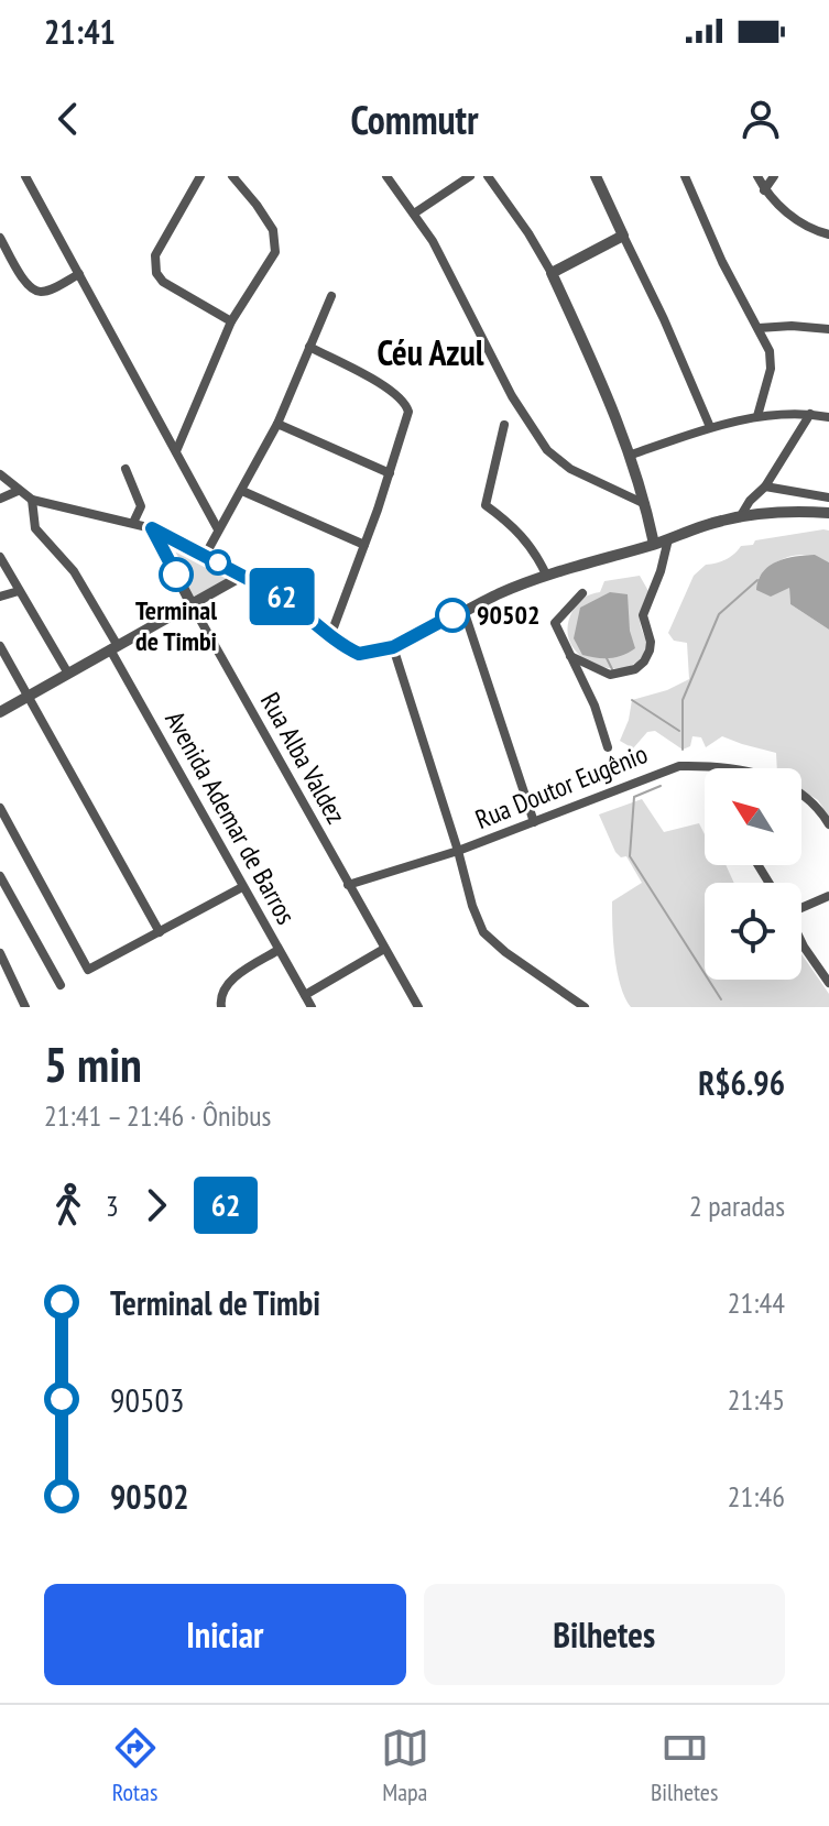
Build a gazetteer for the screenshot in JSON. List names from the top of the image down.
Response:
{
  "streets": {
    "street": ["Rua Alba Valdez", "Rua Doutor Eugênio", "Avenida Ademar de Barros"]
  },
  "crossings": [
    ["Rua Alba Valdez", "Rua Doutor Eugênio"]
  ],
  "districts": ["Céu Azul"],
  "places": ["Terminal de Timbi", "90502"],
  "lines": ["bus line 62"],
  "north": "top left",
  "page": {
    "status": "21:41",
    "header": "Commutr",
    "on_map": "62",
    "heading": ["5 min", "21:41 – 21:46 · Ônibus", "R$6.96"],
    "legs": ["3", "62", "2 paradas"],
    "list": [
      {
        "name": "Terminal de Timbi",
        "value": "21:44"
      },
      {
        "name": "90503",
        "value": "21:45"
      },
      {
        "name": "90502",
        "value": "21:46"
      }
    ],
    "buttons": ["Iniciar", "Bilhetes"],
    "tabs": ["Rotas", "Mapa", "Bilhetes"]
  }
}
